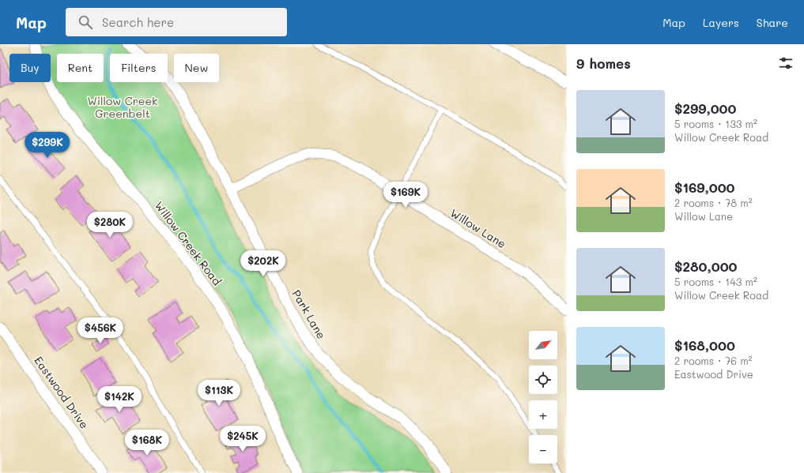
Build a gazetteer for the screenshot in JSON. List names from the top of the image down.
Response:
{
  "streets": {
    "street": [
      "Willow Lane",
      "Willow Creek Road",
      "Park Lane",
      "Eastwood Drive"
    ]
  },
  "crossings": [
    ["Willow Lane", "Park Lane"]
  ],
  "parks": ["Willow Creek Greenbelt"],
  "north": "top right",
  "page": {
    "header": "Map",
    "search": "Search here",
    "nav": ["Map", "Layers", "Share"],
    "heading": "9 homes",
    "chip": [
      "Buy",
      "Rent",
      "Filters",
      "New"
    ],
    "list": [
      {
        "name": "$299,000",
        "note": "5 rooms · 133 m² · Willow Creek Road"
      },
      {
        "name": "$169,000",
        "note": "2 rooms · 78 m² · Willow Lane"
      },
      {
        "name": "$280,000",
        "note": "5 rooms · 143 m² · Willow Creek Road"
      },
      {
        "name": "$168,000",
        "note": "2 rooms · 76 m² · Eastwood Drive"
      }
    ],
    "price": [
      "$299K",
      "$169K",
      "$280K",
      "$202K",
      "$456K",
      "$113K",
      "$142K",
      "$245K",
      "$168K"
    ],
    "map_buttons": ["+", "−"]
  }
}
